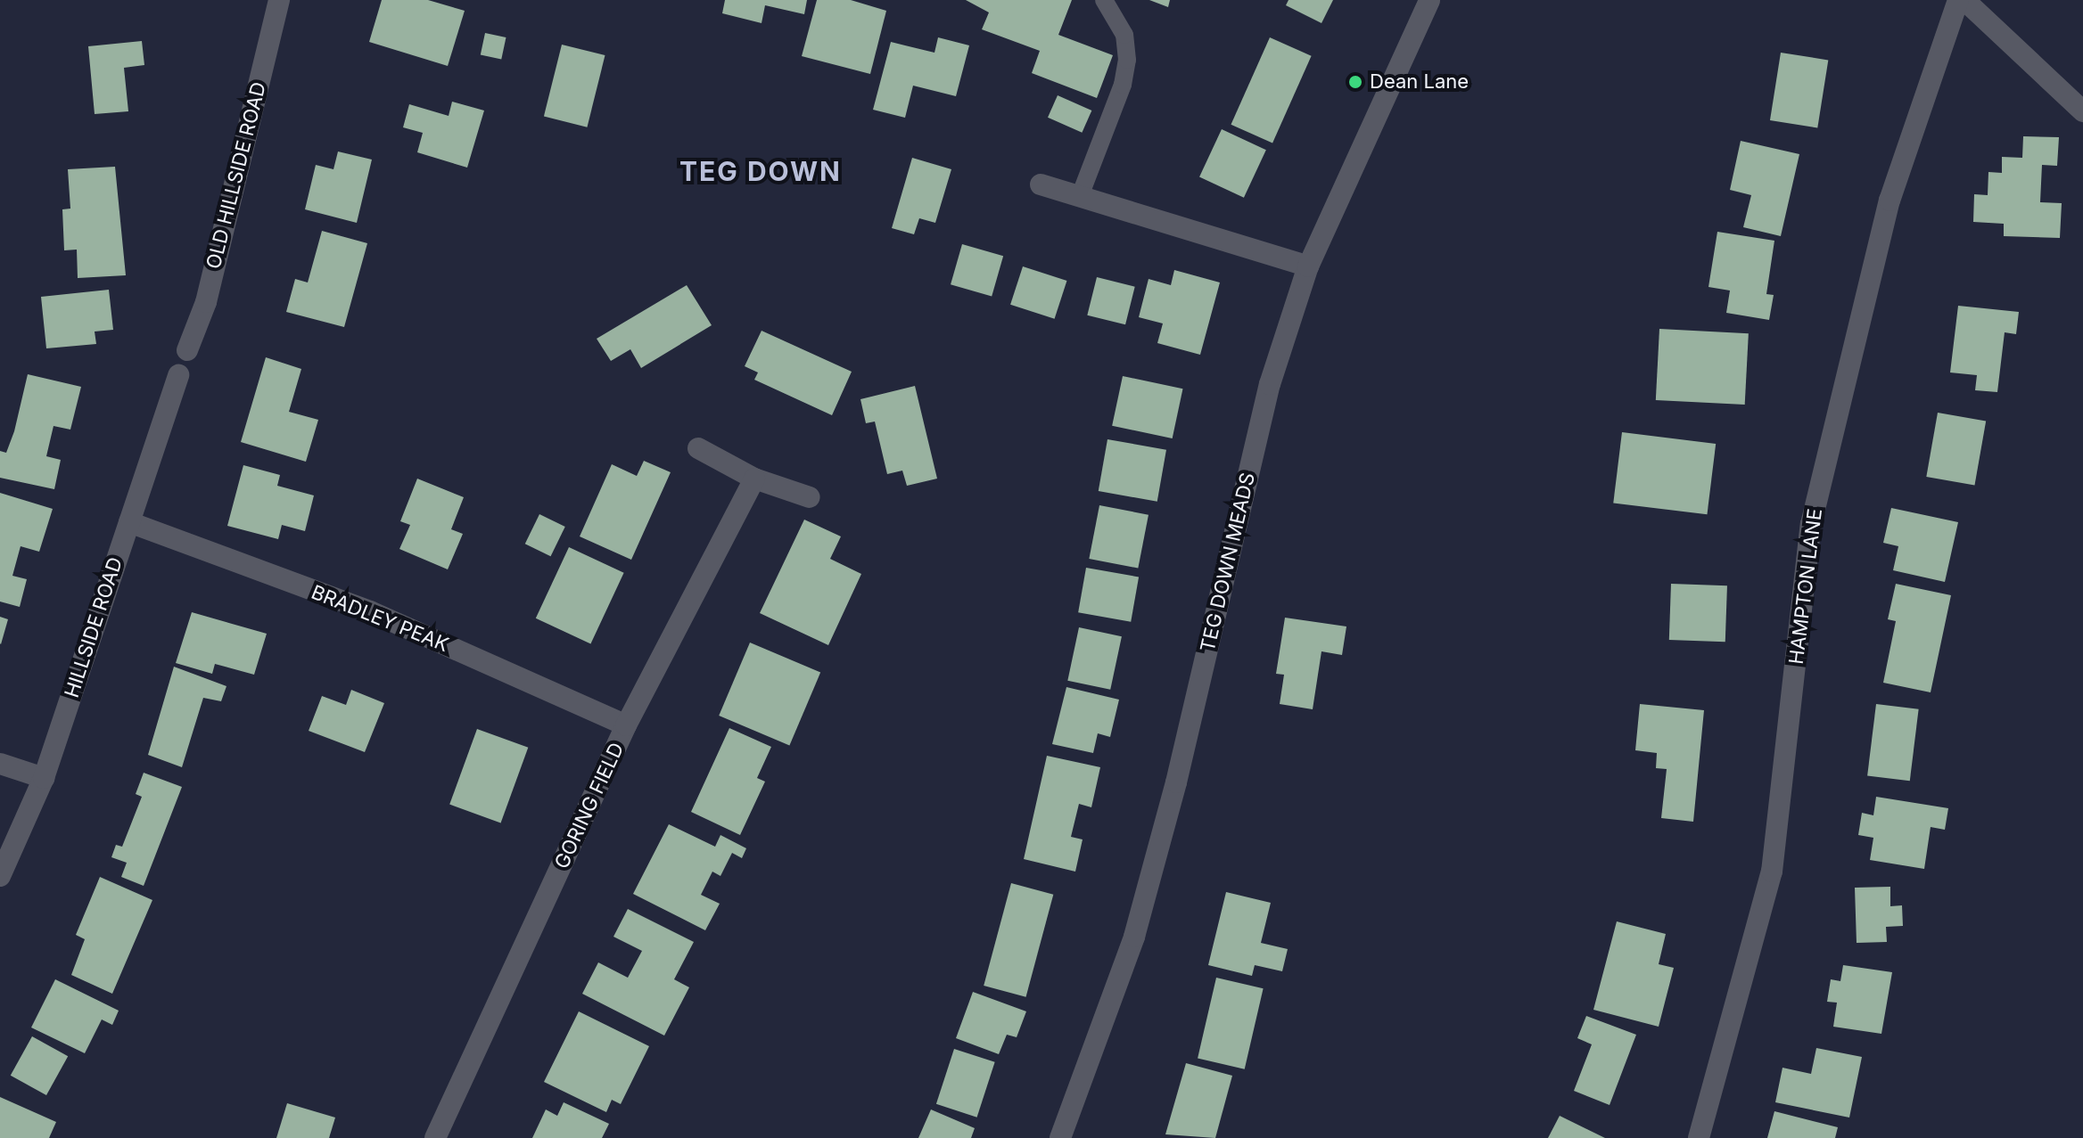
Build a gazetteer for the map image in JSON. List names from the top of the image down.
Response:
{
  "streets": {
    "street": [
      "OLD HILLSIDE ROAD",
      "TEG DOWN MEADS",
      "HAMPTON LANE",
      "BRADLEY PEAK",
      "HILLSIDE ROAD",
      "GORING FIELD"
    ]
  },
  "crossings": [
    ["BRADLEY PEAK", "HILLSIDE ROAD"],
    ["BRADLEY PEAK", "GORING FIELD"]
  ],
  "districts": ["TEG DOWN"],
  "places": ["Dean Lane"]
}
